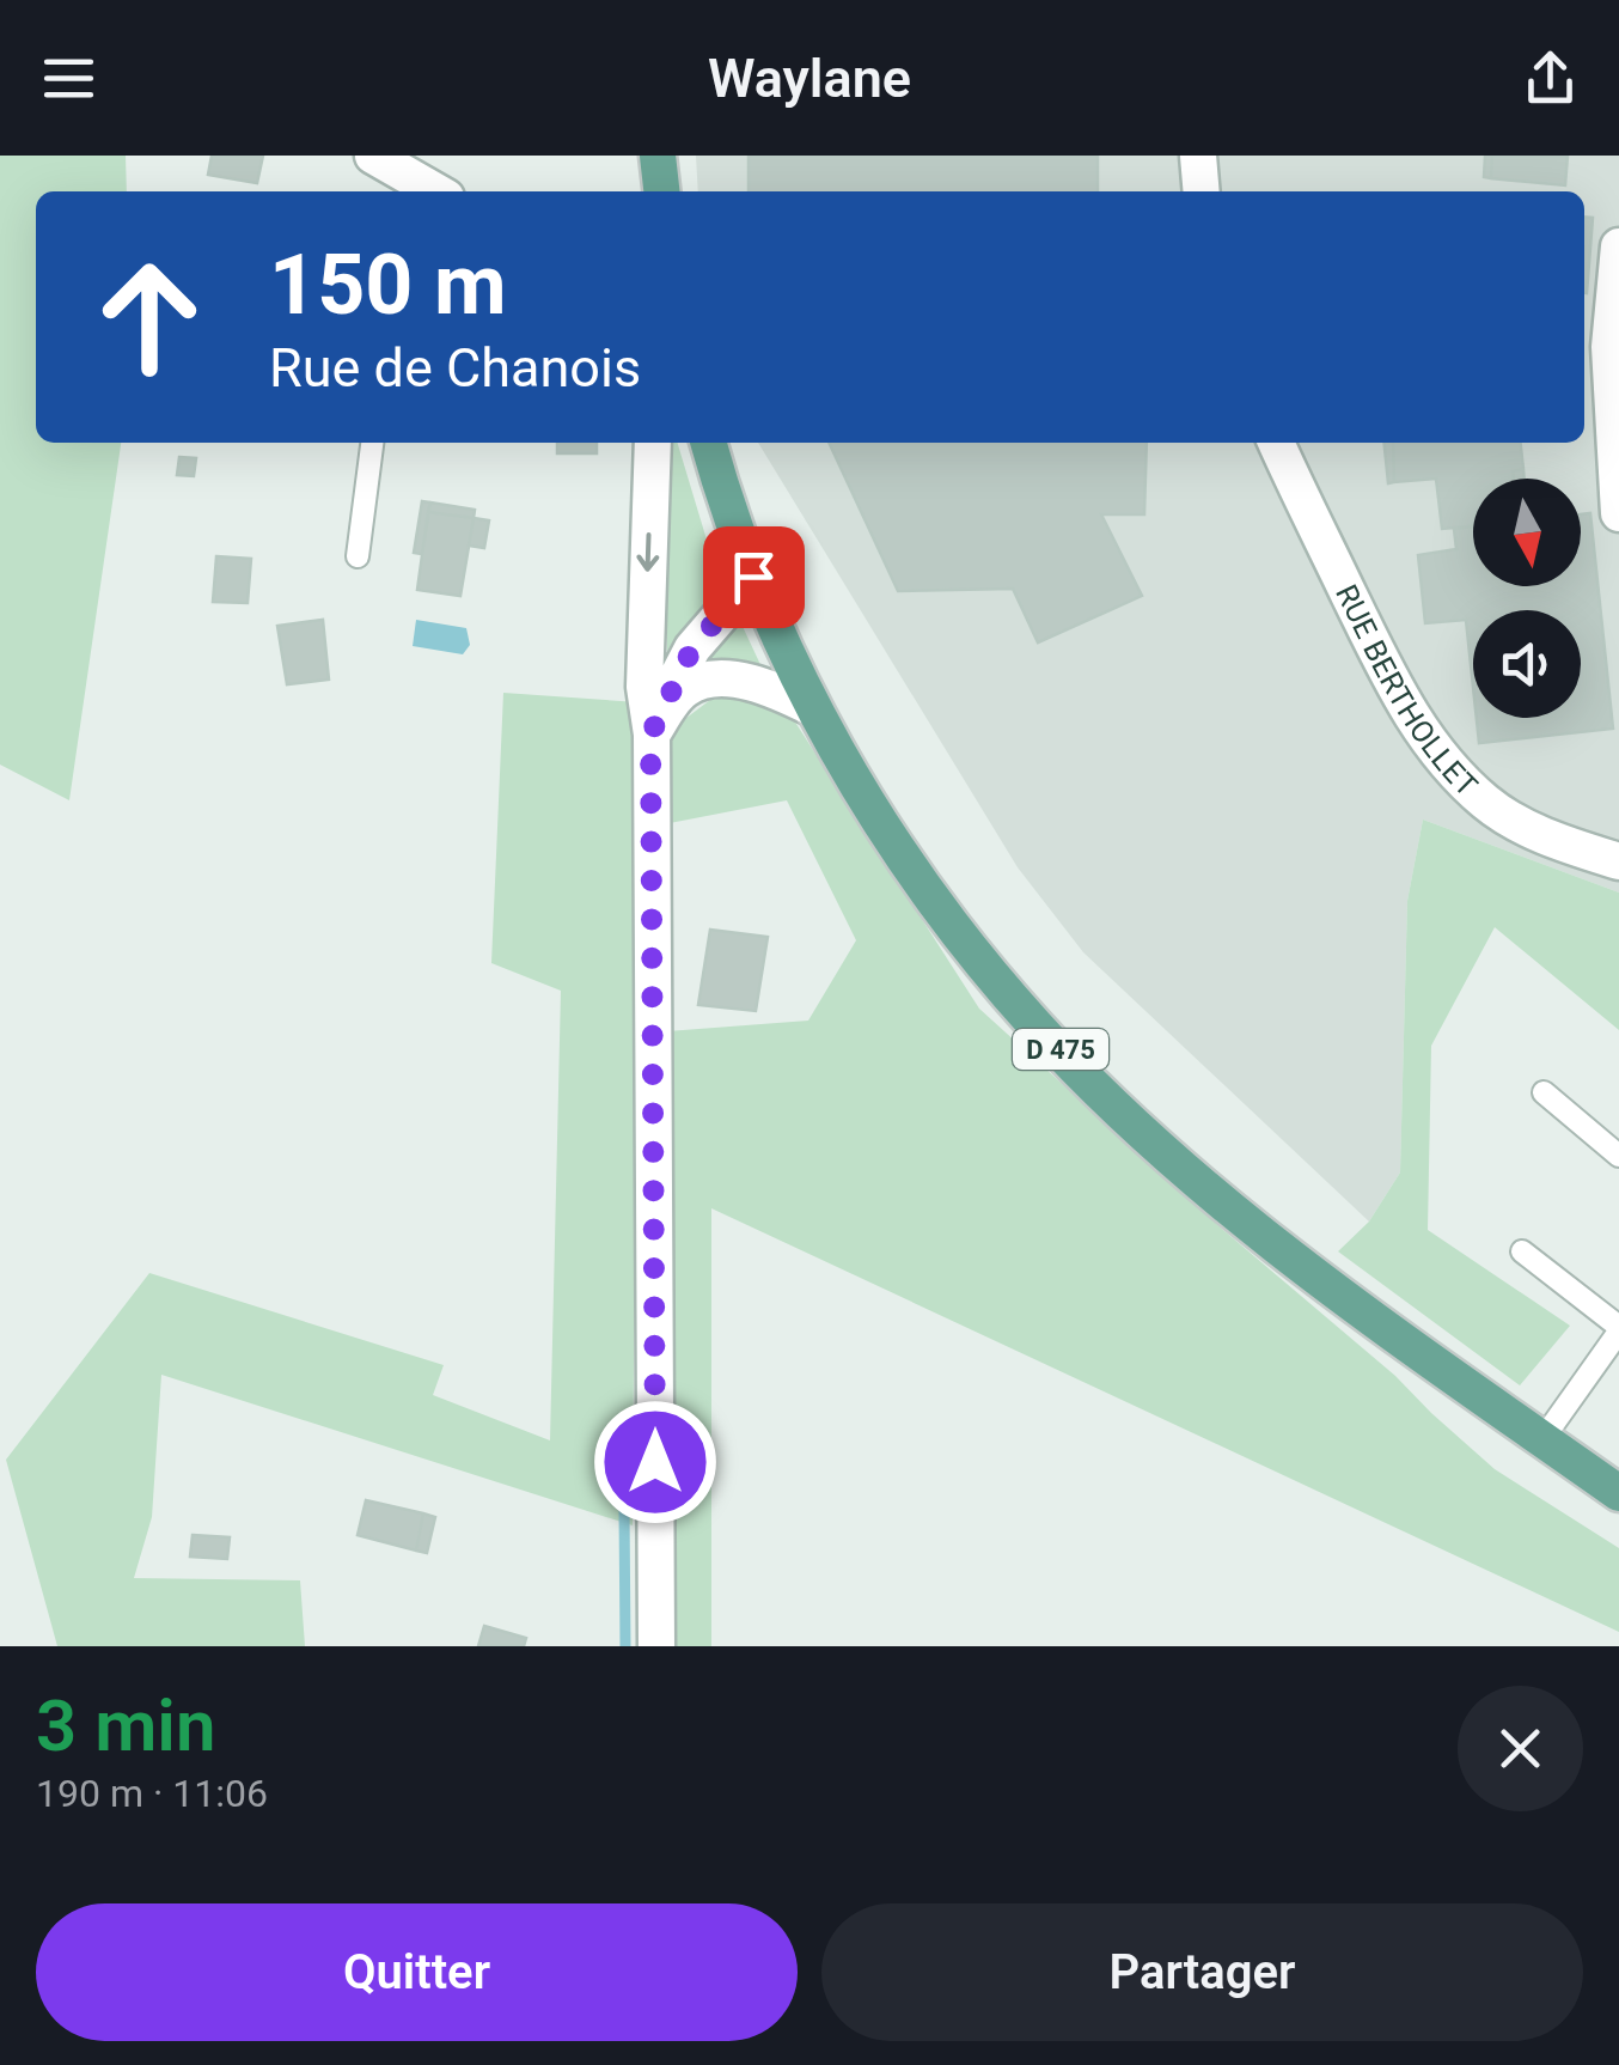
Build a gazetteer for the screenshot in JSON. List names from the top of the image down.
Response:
{
  "streets": {
    "main road": ["D 475"],
    "street": ["RUE BERTHOLLET"]
  },
  "north": "bottom",
  "page": {
    "header": "Waylane",
    "turn": ["150 m", "Rue de Chanois"],
    "heading": ["3 min", "190 m · 11:06"],
    "buttons": ["Quitter", "Partager"]
  }
}
